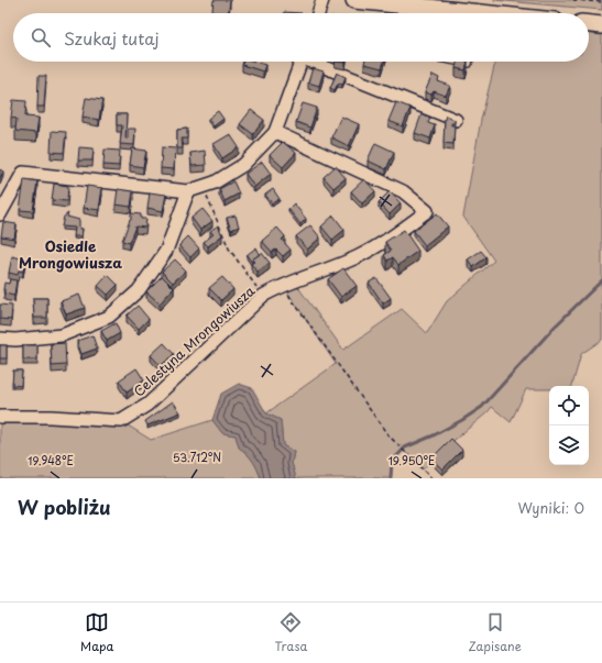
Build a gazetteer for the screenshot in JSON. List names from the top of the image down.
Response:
{
  "streets": {
    "street": ["Celestyna Mrongowiusza"]
  },
  "districts": ["Osiedle Mrongowiusza"],
  "page": {
    "search": "Szukaj tutaj",
    "heading": ["W pobliżu", "Wyniki: 0"],
    "nav": ["Mapa", "Trasa", "Zapisane"]
  },
  "coordinates": ["53.712°N", "19.948°E", "19.950°E"]
}
